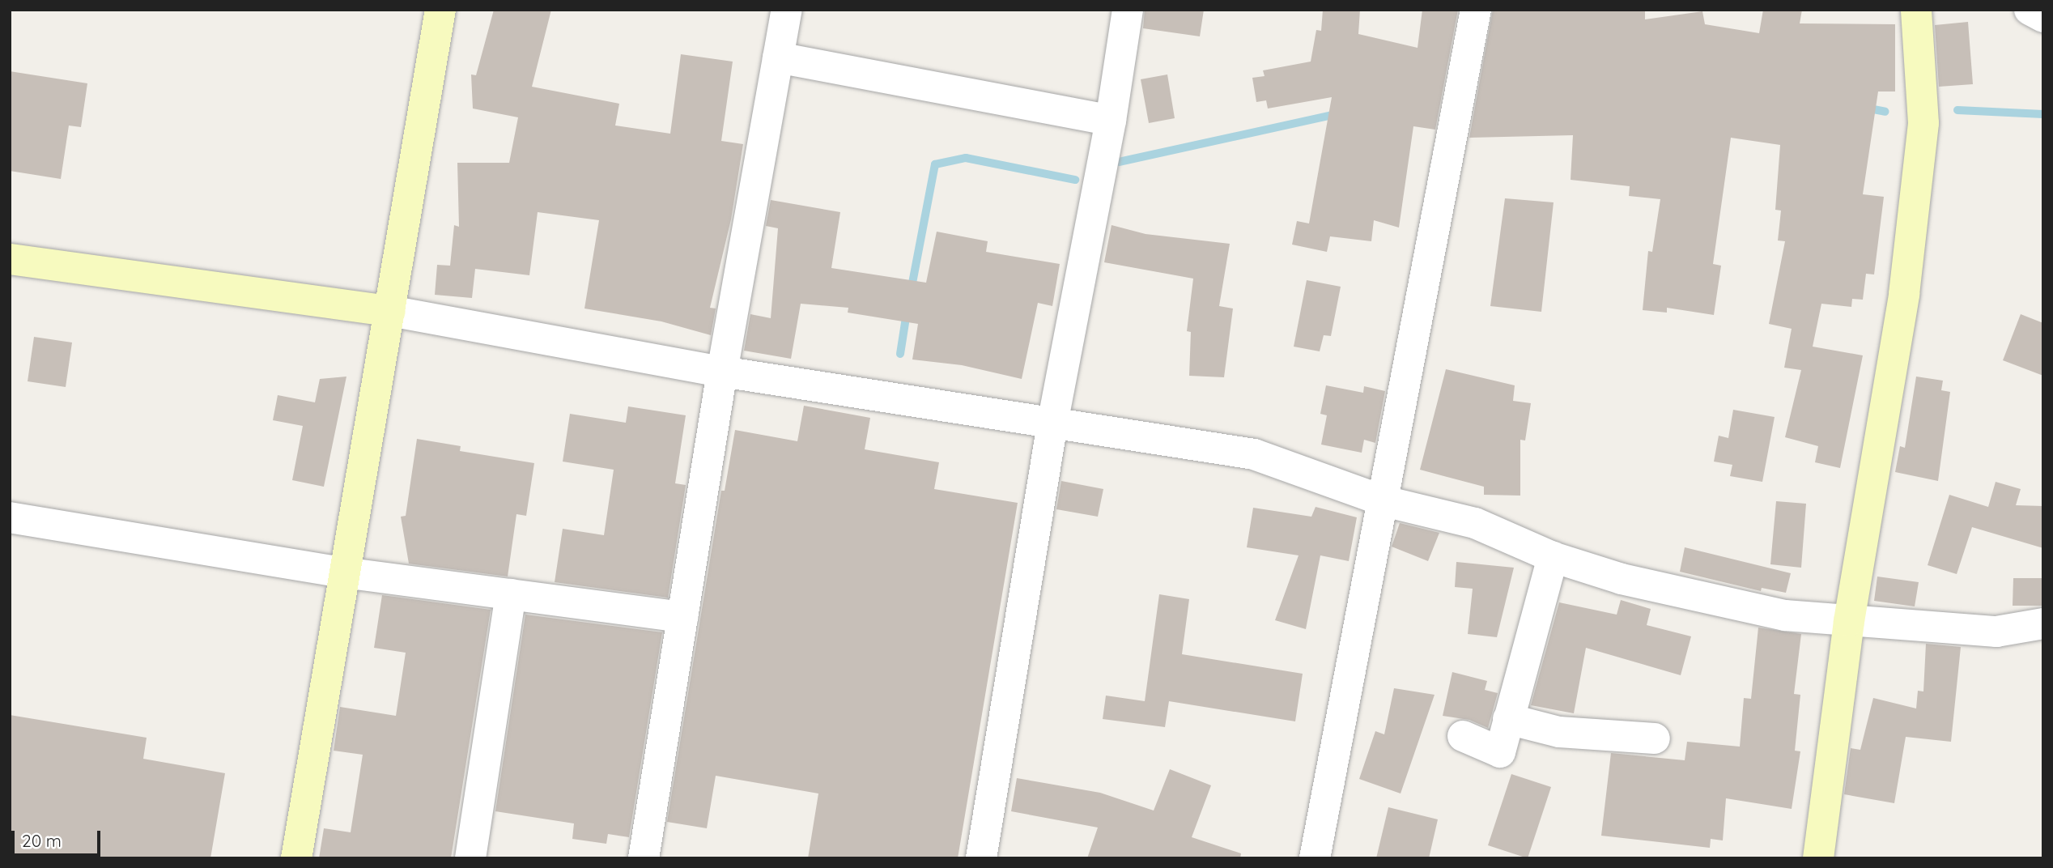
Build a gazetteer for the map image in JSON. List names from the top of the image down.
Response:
{
  "scale_bar": "20 m"
}
